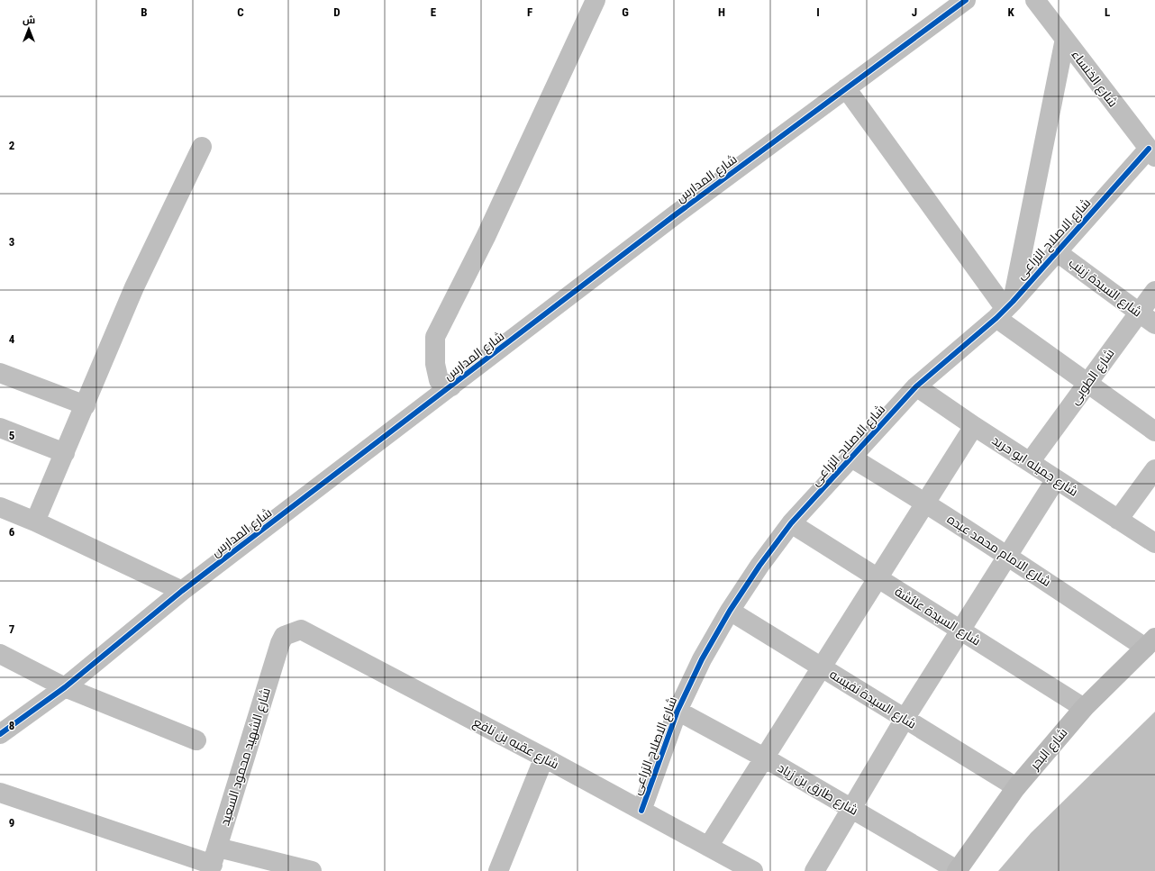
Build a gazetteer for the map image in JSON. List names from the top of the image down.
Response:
{
  "streets": {
    "street": [
      "شارع الخنساء",
      "شارع المدارس",
      "شارع الاصلاح الزراعى",
      "شارع السيدة زينب",
      "شارع الطوبى",
      "شارع جميله ابو حريد",
      "شارع الامام محمد عبده",
      "شارع السيدة عائشة",
      "شارع السيدة نفيسه",
      "شارع عقبه بن نافع",
      "شارع البحر",
      "شارع الشهيد محمود السعيد",
      "شارع طارق بن زياد"
    ]
  },
  "crossings": [
    ["شارع الخنساء", "شارع الاصلاح الزراعى"],
    ["شارع الاصلاح الزراعى", "شارع السيدة زينب"],
    ["شارع الاصلاح الزراعى", "شارع جميله ابو حريد"],
    ["شارع الاصلاح الزراعى", "شارع الامام محمد عبده"],
    ["شارع الاصلاح الزراعى", "شارع السيدة عائشة"],
    ["شارع الاصلاح الزراعى", "شارع السيدة نفيسه"],
    ["شارع الاصلاح الزراعى", "شارع عقبه بن نافع"],
    ["شارع الاصلاح الزراعى", "شارع طارق بن زياد"],
    ["شارع السيدة زينب", "شارع الطوبى"],
    ["شارع الطوبى", "شارع جميله ابو حريد"],
    ["شارع الامام محمد عبده", "شارع البحر"],
    ["شارع السيدة عائشة", "شارع البحر"],
    ["شارع السيدة نفيسه", "شارع البحر"],
    ["شارع عقبه بن نافع", "شارع الشهيد محمود السعيد"],
    ["شارع البحر", "شارع طارق بن زياد"]
  ],
  "north": "top",
  "grid": {
    "columns": [
      "B",
      "C",
      "D",
      "E",
      "F",
      "G",
      "H",
      "I",
      "J",
      "K",
      "L"
    ],
    "rows": [
      "2",
      "3",
      "4",
      "5",
      "6",
      "7",
      "8",
      "9"
    ]
  }
}
